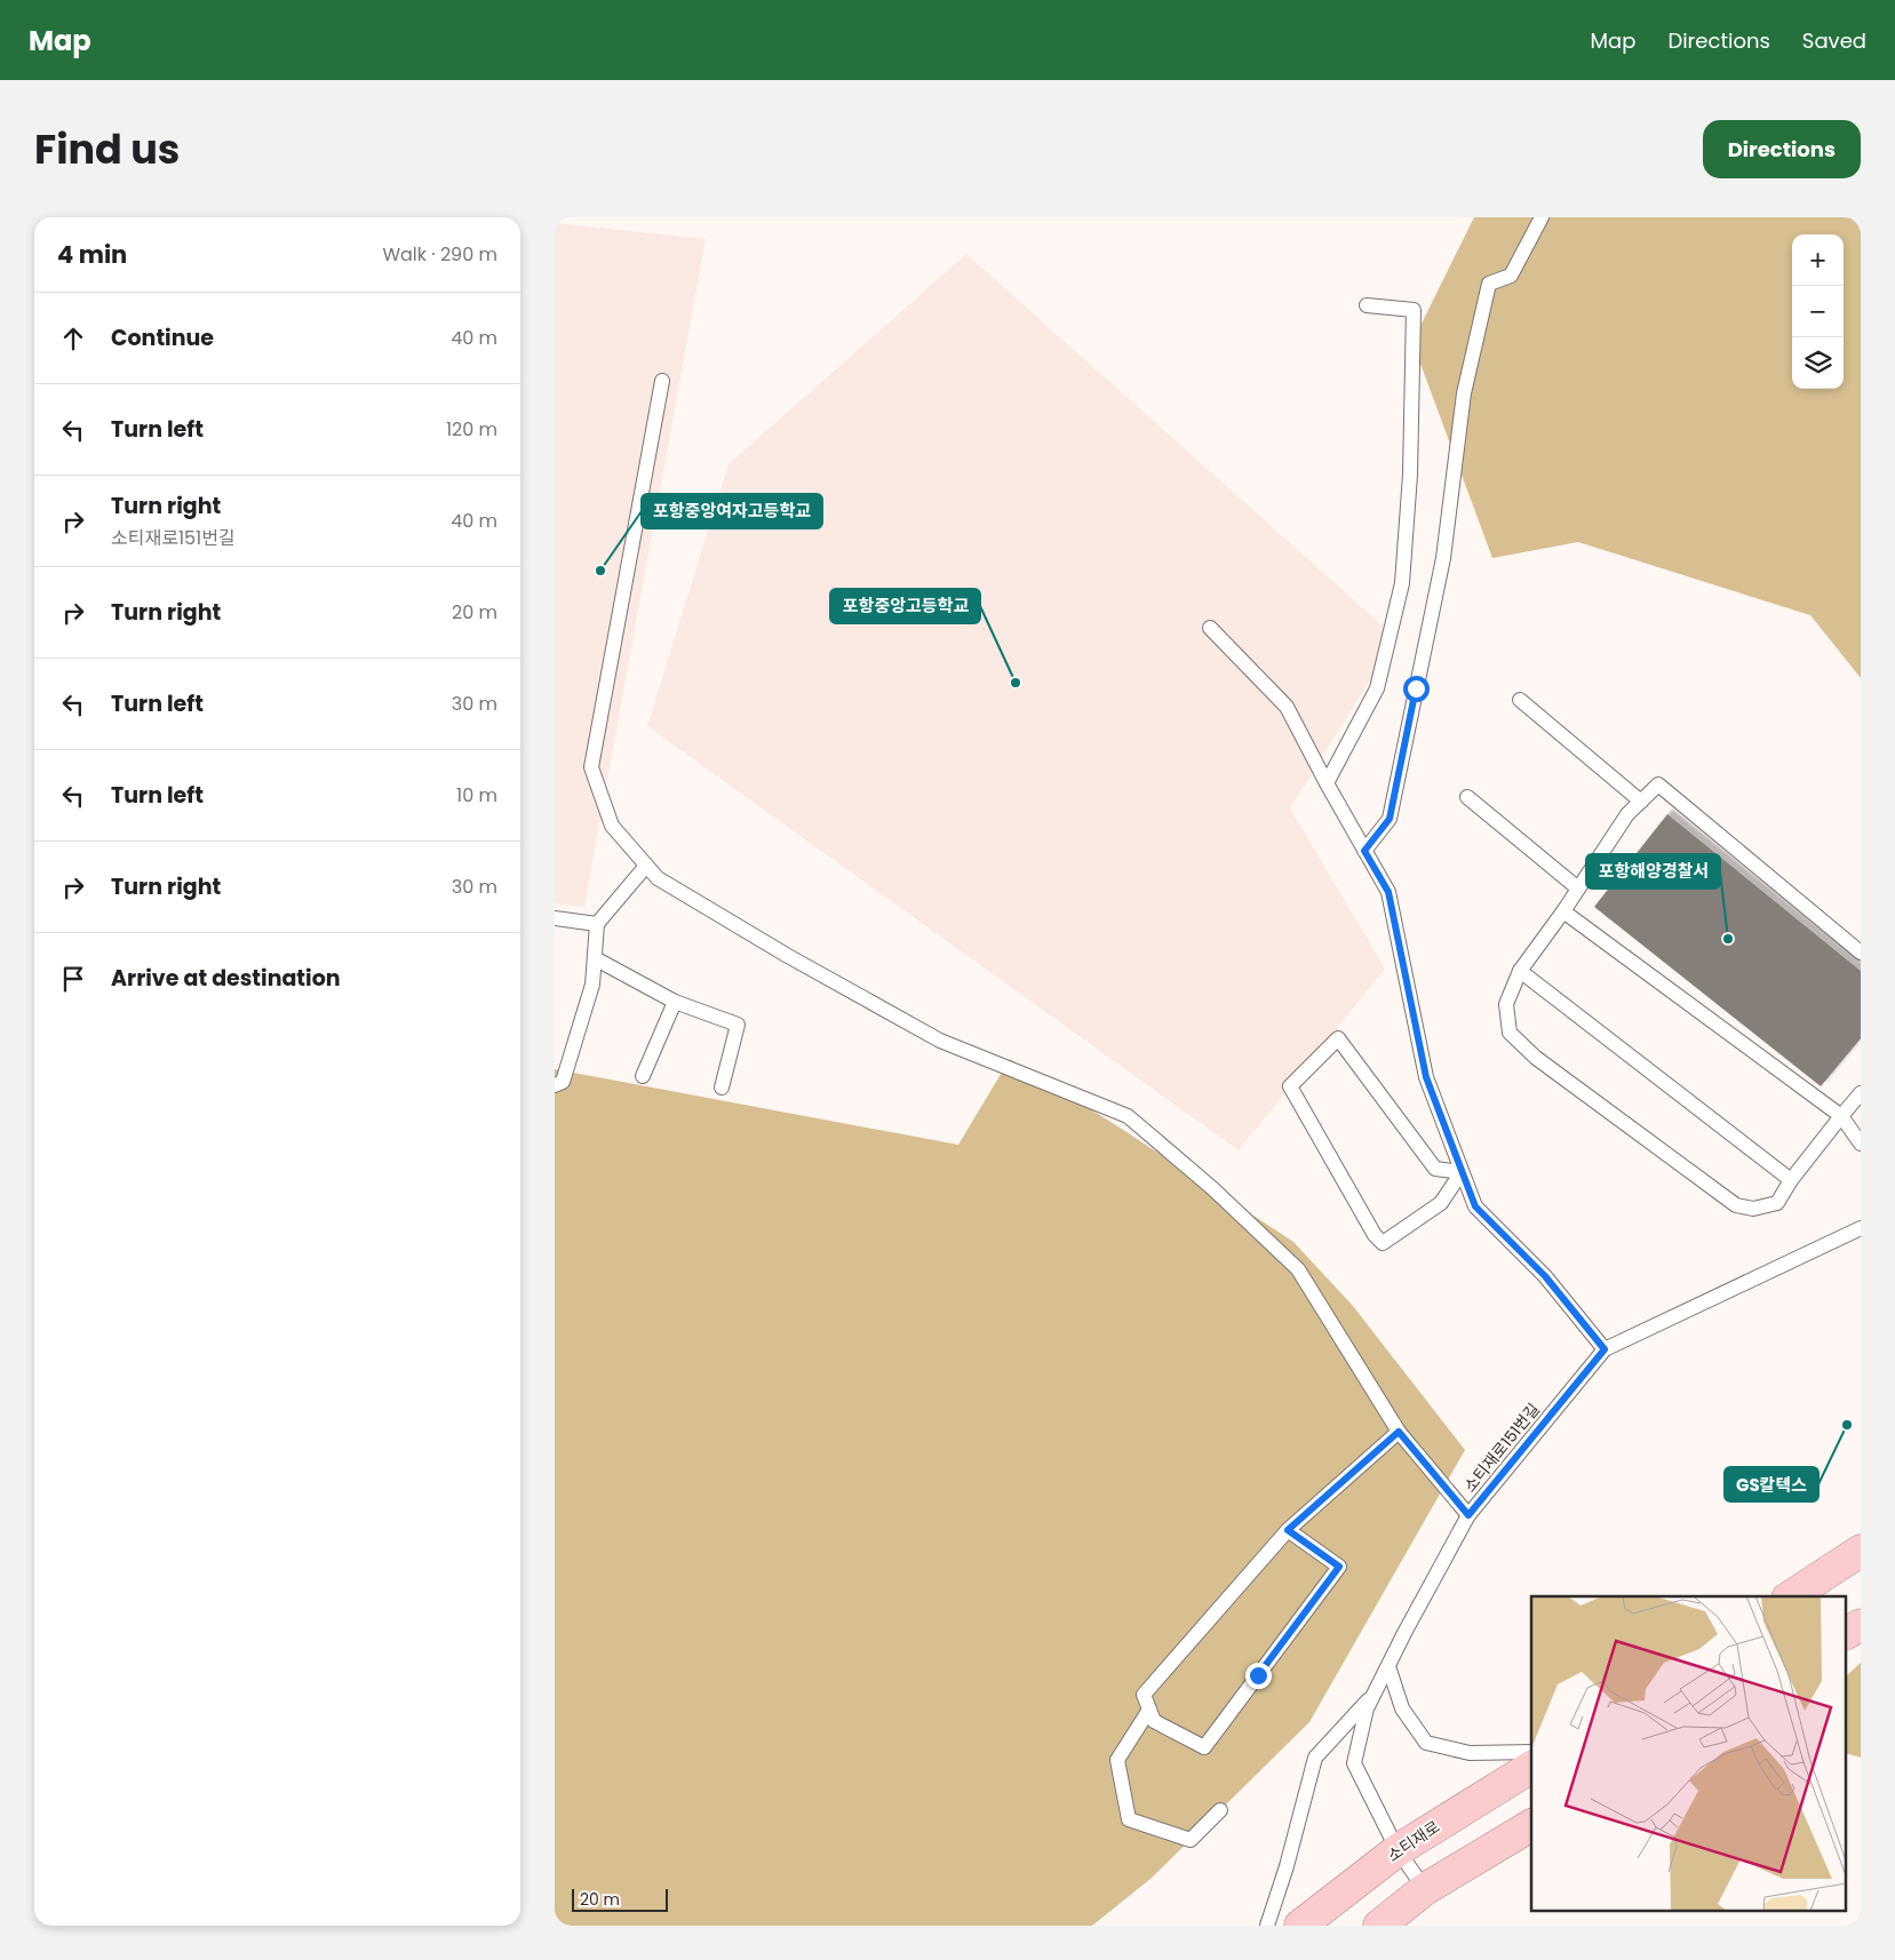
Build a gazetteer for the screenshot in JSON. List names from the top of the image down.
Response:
{
  "streets": {
    "main road": ["소티재로"],
    "lane": ["소티재로151번길"]
  },
  "crossings": [
    ["소티재로151번길", "소티재로"]
  ],
  "places": [
    "포항중앙여자고등학교",
    "포항중앙고등학교",
    "포항해양경찰서",
    "GS칼텍스"
  ],
  "scale_bar": "20 m",
  "page": {
    "header": "Map",
    "nav": ["Map", "Directions", "Saved"],
    "title": "Find us",
    "buttons": "Directions",
    "heading": ["4 min", "Walk · 290 m"],
    "map_buttons": ["+", "−"],
    "list": [
      ["Continue", "40 m"],
      ["Turn left", "120 m"],
      ["Turn right", "소티재로151번길", "40 m"],
      ["Turn right", "20 m"],
      ["Turn left", "30 m"],
      ["Turn left", "10 m"],
      ["Turn right", "30 m"],
      "Arrive at destination"
    ],
    "scale": "20 m"
  }
}
